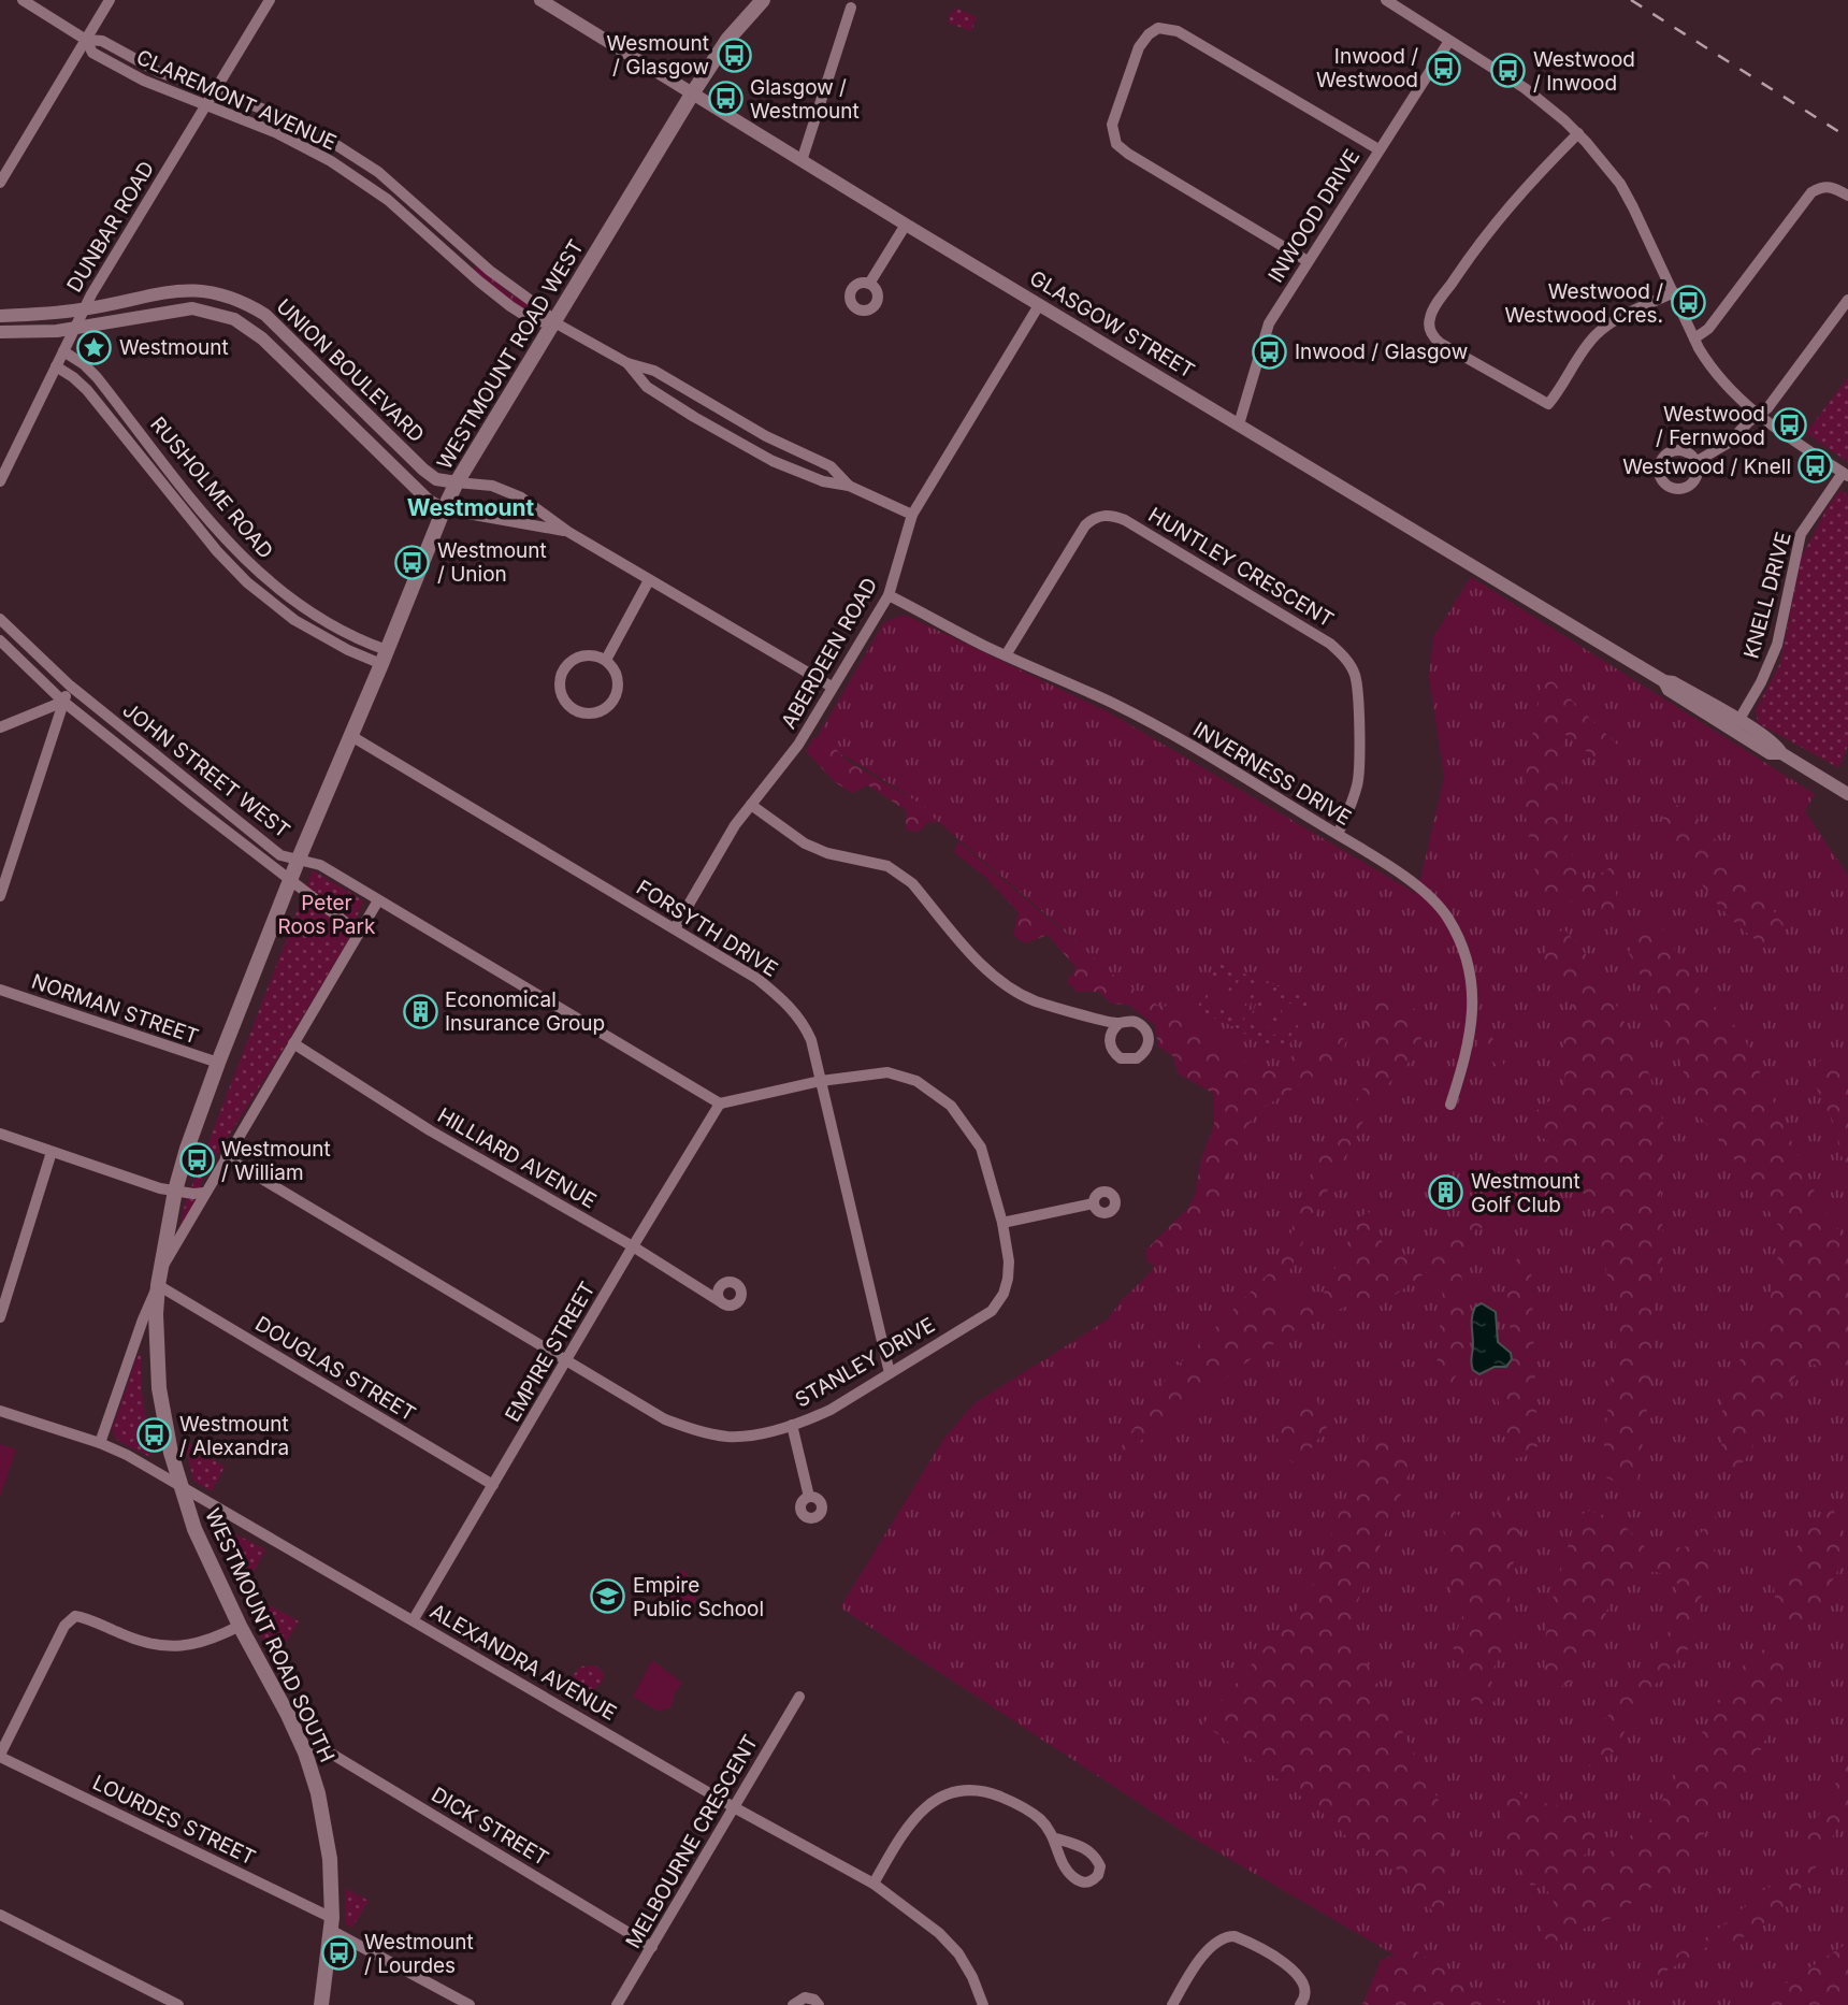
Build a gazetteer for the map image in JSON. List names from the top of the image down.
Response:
{
  "streets": {
    "main road": ["WESTMOUNT ROAD WEST", "WESTMOUNT ROAD SOUTH"],
    "street": [
      "CLAREMONT AVENUE",
      "INWOOD DRIVE",
      "DUNBAR ROAD",
      "GLASGOW STREET",
      "UNION BOULEVARD",
      "RUSHOLME ROAD",
      "HUNTLEY CRESCENT",
      "KNELL DRIVE",
      "ABERDEEN ROAD",
      "JOHN STREET WEST",
      "INVERNESS DRIVE",
      "FORSYTH DRIVE",
      "NORMAN STREET",
      "HILLIARD AVENUE",
      "EMPIRE STREET",
      "STANLEY DRIVE",
      "DOUGLAS STREET",
      "ALEXANDRA AVENUE",
      "LOURDES STREET",
      "DICK STREET",
      "MELBOURNE CRESCENT"
    ]
  },
  "crossings": [
    ["CLAREMONT AVENUE", "DUNBAR ROAD"],
    ["CLAREMONT AVENUE", "WESTMOUNT ROAD WEST"],
    ["CLAREMONT AVENUE", "ABERDEEN ROAD"],
    ["INWOOD DRIVE", "GLASGOW STREET"],
    ["DUNBAR ROAD", "UNION BOULEVARD"],
    ["DUNBAR ROAD", "RUSHOLME ROAD"],
    ["GLASGOW STREET", "WESTMOUNT ROAD WEST"],
    ["GLASGOW STREET", "KNELL DRIVE"],
    ["GLASGOW STREET", "ABERDEEN ROAD"],
    ["WESTMOUNT ROAD WEST", "UNION BOULEVARD"],
    ["WESTMOUNT ROAD WEST", "RUSHOLME ROAD"],
    ["WESTMOUNT ROAD WEST", "FORSYTH DRIVE"],
    ["WESTMOUNT ROAD WEST", "WESTMOUNT ROAD SOUTH"],
    ["UNION BOULEVARD", "ABERDEEN ROAD"],
    ["HUNTLEY CRESCENT", "INVERNESS DRIVE"],
    ["ABERDEEN ROAD", "INVERNESS DRIVE"],
    ["ABERDEEN ROAD", "FORSYTH DRIVE"],
    ["JOHN STREET WEST", "EMPIRE STREET"],
    ["JOHN STREET WEST", "STANLEY DRIVE"],
    ["JOHN STREET WEST", "WESTMOUNT ROAD SOUTH"],
    ["FORSYTH DRIVE", "STANLEY DRIVE"],
    ["NORMAN STREET", "WESTMOUNT ROAD SOUTH"],
    ["HILLIARD AVENUE", "EMPIRE STREET"],
    ["HILLIARD AVENUE", "WESTMOUNT ROAD SOUTH"],
    ["EMPIRE STREET", "STANLEY DRIVE"],
    ["EMPIRE STREET", "DOUGLAS STREET"],
    ["EMPIRE STREET", "ALEXANDRA AVENUE"],
    ["STANLEY DRIVE", "WESTMOUNT ROAD SOUTH"],
    ["DOUGLAS STREET", "WESTMOUNT ROAD SOUTH"],
    ["WESTMOUNT ROAD SOUTH", "ALEXANDRA AVENUE"],
    ["WESTMOUNT ROAD SOUTH", "LOURDES STREET"],
    ["WESTMOUNT ROAD SOUTH", "DICK STREET"],
    ["ALEXANDRA AVENUE", "MELBOURNE CRESCENT"],
    ["DICK STREET", "MELBOURNE CRESCENT"]
  ],
  "districts": ["Westmount"],
  "parks": ["Peter Roos Park"],
  "places": {
    "bus stop": [
      "Wesmount / Glasgow",
      "Inwood / Westwood",
      "Westwood / Inwood",
      "Glasgow / Westmount",
      "Westwood / Westwood Cres.",
      "Inwood / Glasgow",
      "Westwood / Fernwood",
      "Westwood / Knell",
      "Westmount / Union",
      "Westmount / William",
      "Westmount / Alexandra",
      "Westmount / Lourdes"
    ],
    "place": ["Westmount"],
    "building": ["Economical Insurance Group", "Westmount Golf Club"],
    "school or university": ["Empire Public School"]
  }
}
